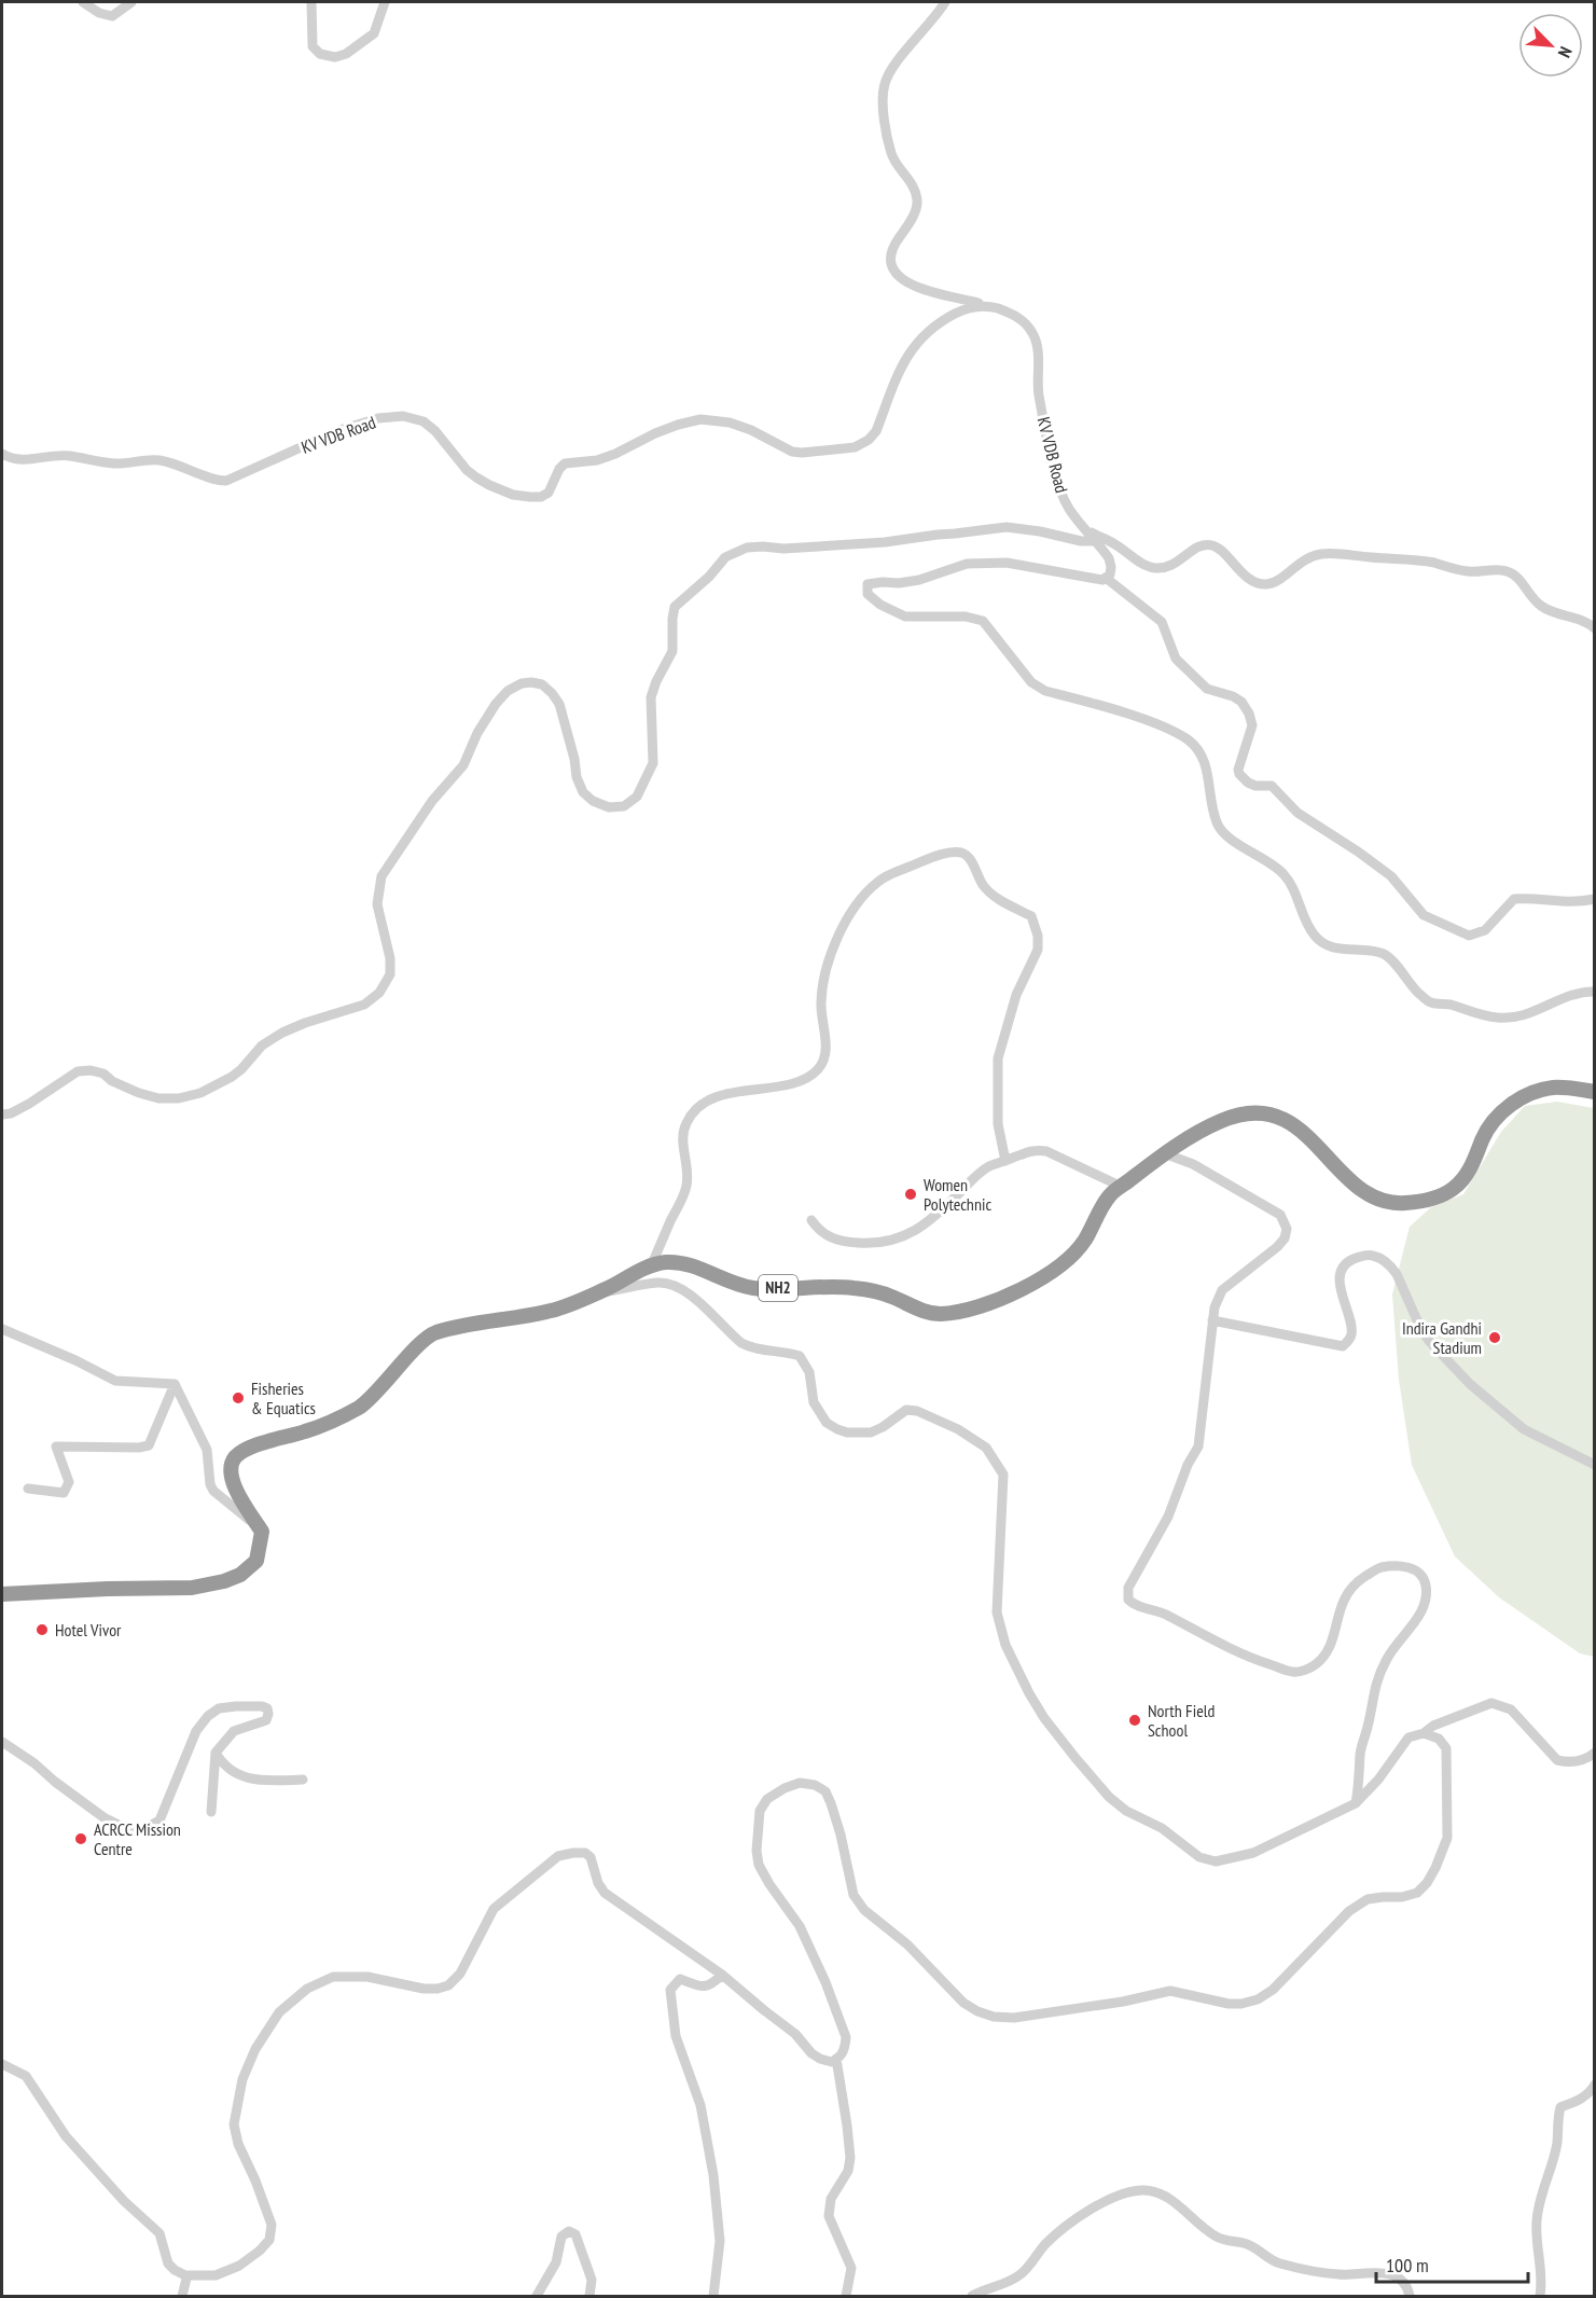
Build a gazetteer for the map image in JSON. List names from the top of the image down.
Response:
{
  "streets": {
    "highway": ["NH2"],
    "street": ["KV VDB Road"]
  },
  "places": [
    "Women Polytechnic",
    "Indira Gandhi Stadium",
    "Fisheries & Equatics",
    "Hotel Vivor",
    "North Field School",
    "ACRCC Mission Centre"
  ],
  "scale_bar": "100 m",
  "north": "bottom right"
}
